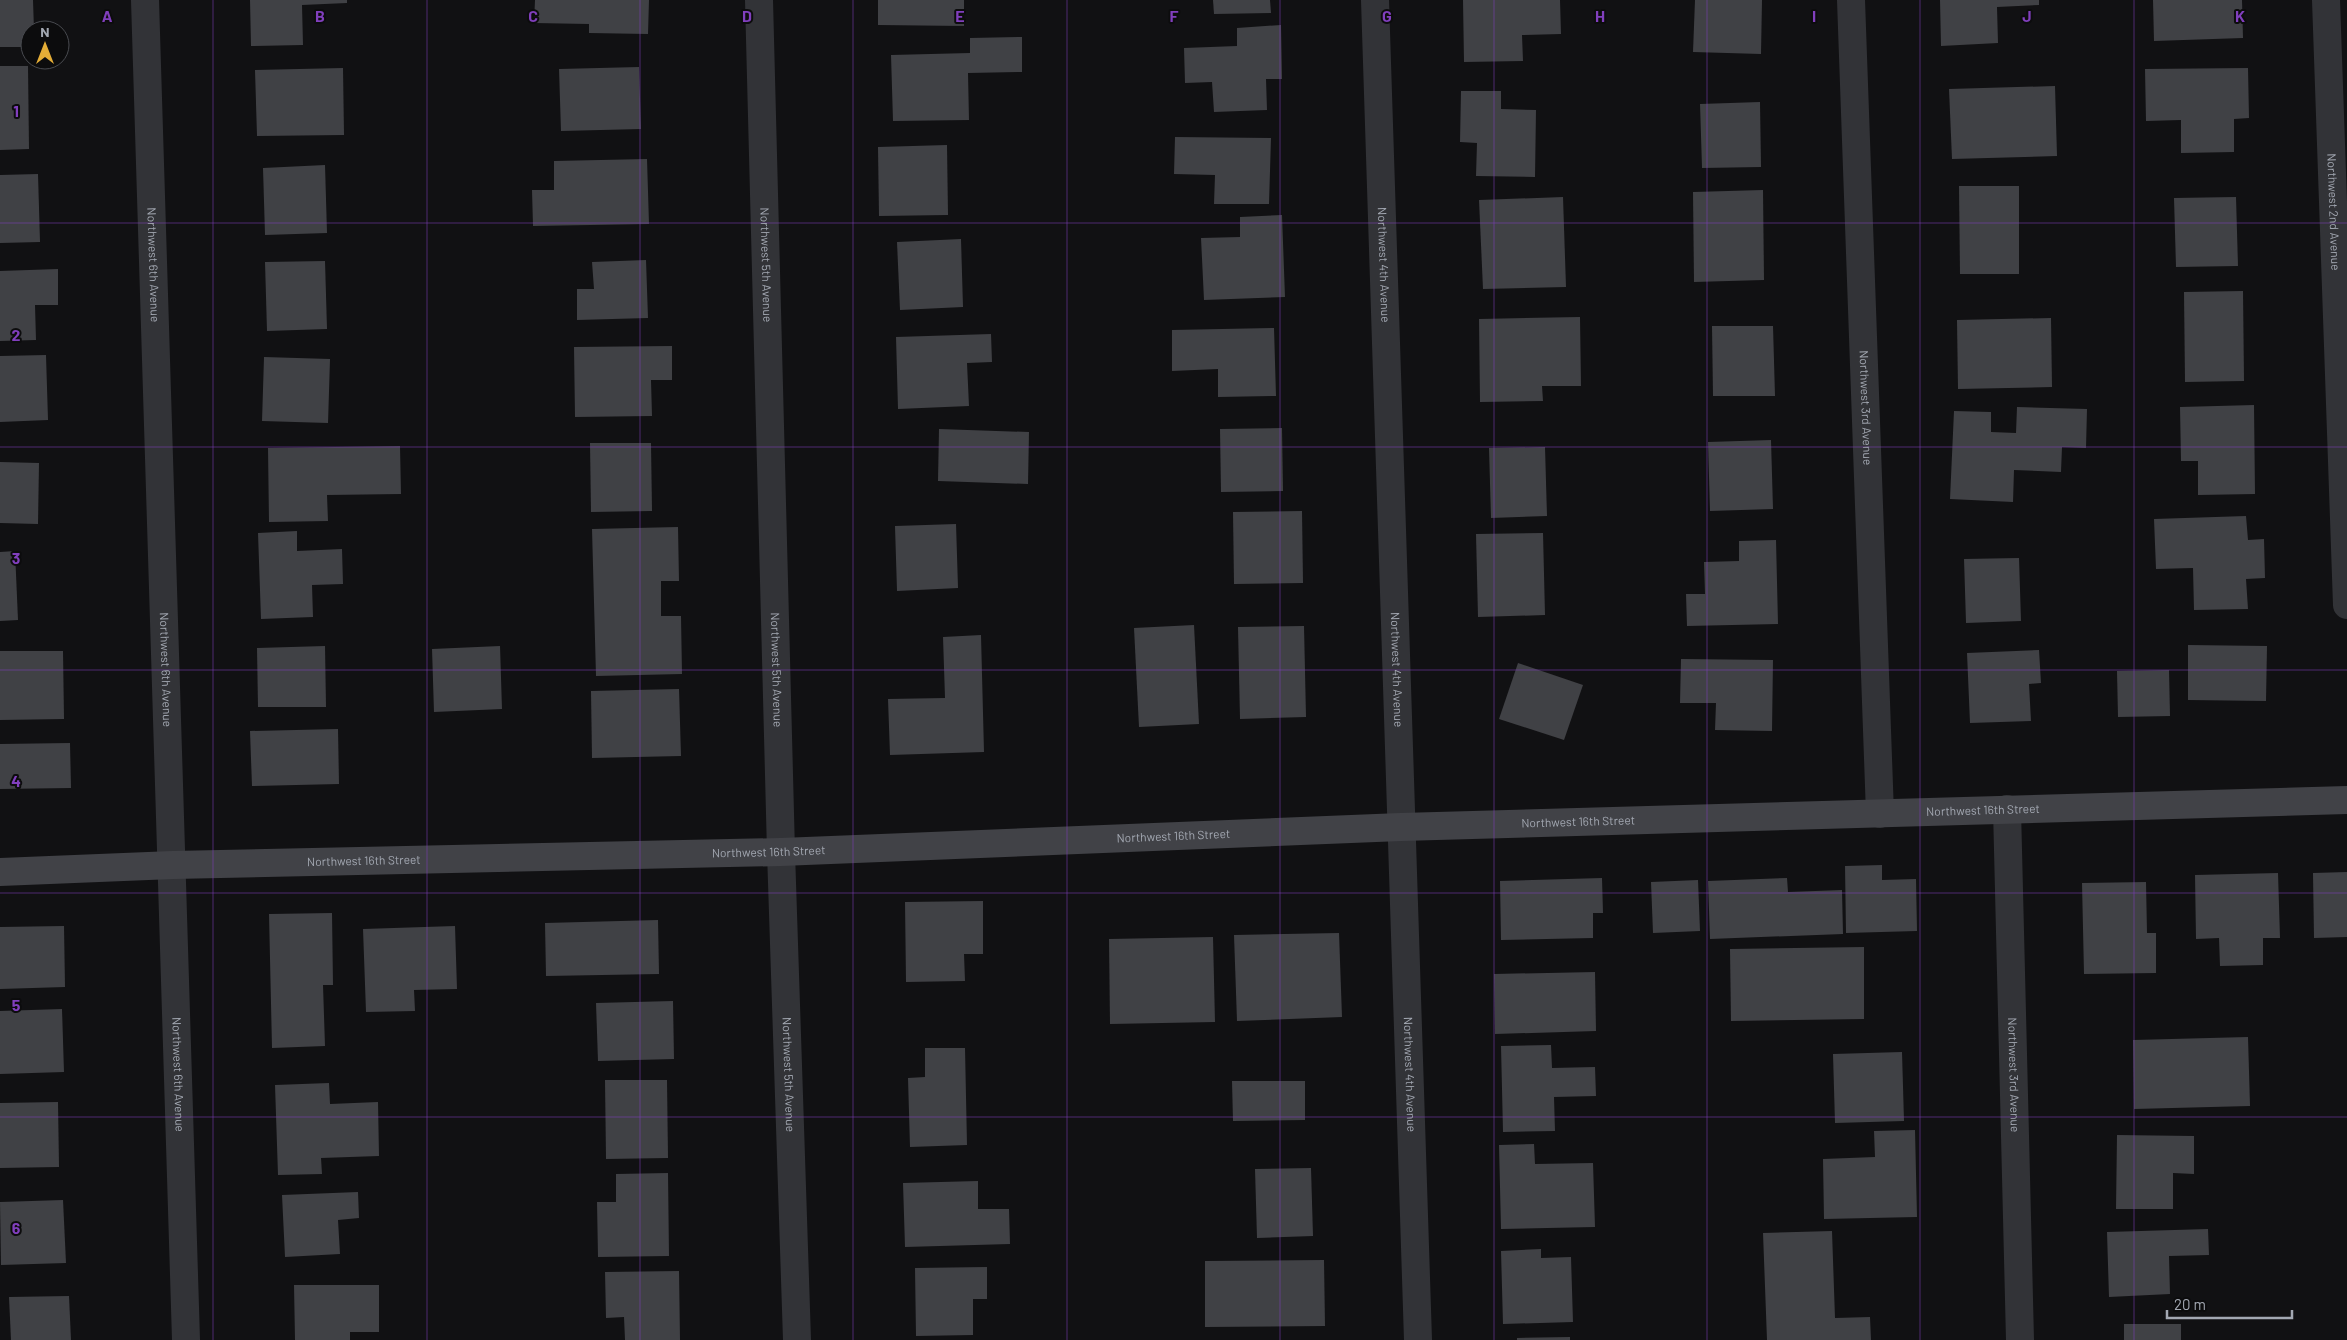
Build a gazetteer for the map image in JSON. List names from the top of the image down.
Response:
{
  "streets": {
    "street": [
      "Northwest 2nd Avenue",
      "Northwest 6th Avenue",
      "Northwest 5th Avenue",
      "Northwest 4th Avenue",
      "Northwest 3rd Avenue",
      "Northwest 16th Street"
    ]
  },
  "crossings": [
    ["Northwest 6th Avenue", "Northwest 16th Street"],
    ["Northwest 5th Avenue", "Northwest 16th Street"],
    ["Northwest 4th Avenue", "Northwest 16th Street"],
    ["Northwest 3rd Avenue", "Northwest 16th Street"]
  ],
  "scale_bar": "20 m",
  "north": "top",
  "grid": {
    "columns": [
      "A",
      "B",
      "C",
      "D",
      "E",
      "F",
      "G",
      "H",
      "I",
      "J",
      "K"
    ],
    "rows": [
      "1",
      "2",
      "3",
      "4",
      "5",
      "6"
    ]
  }
}
